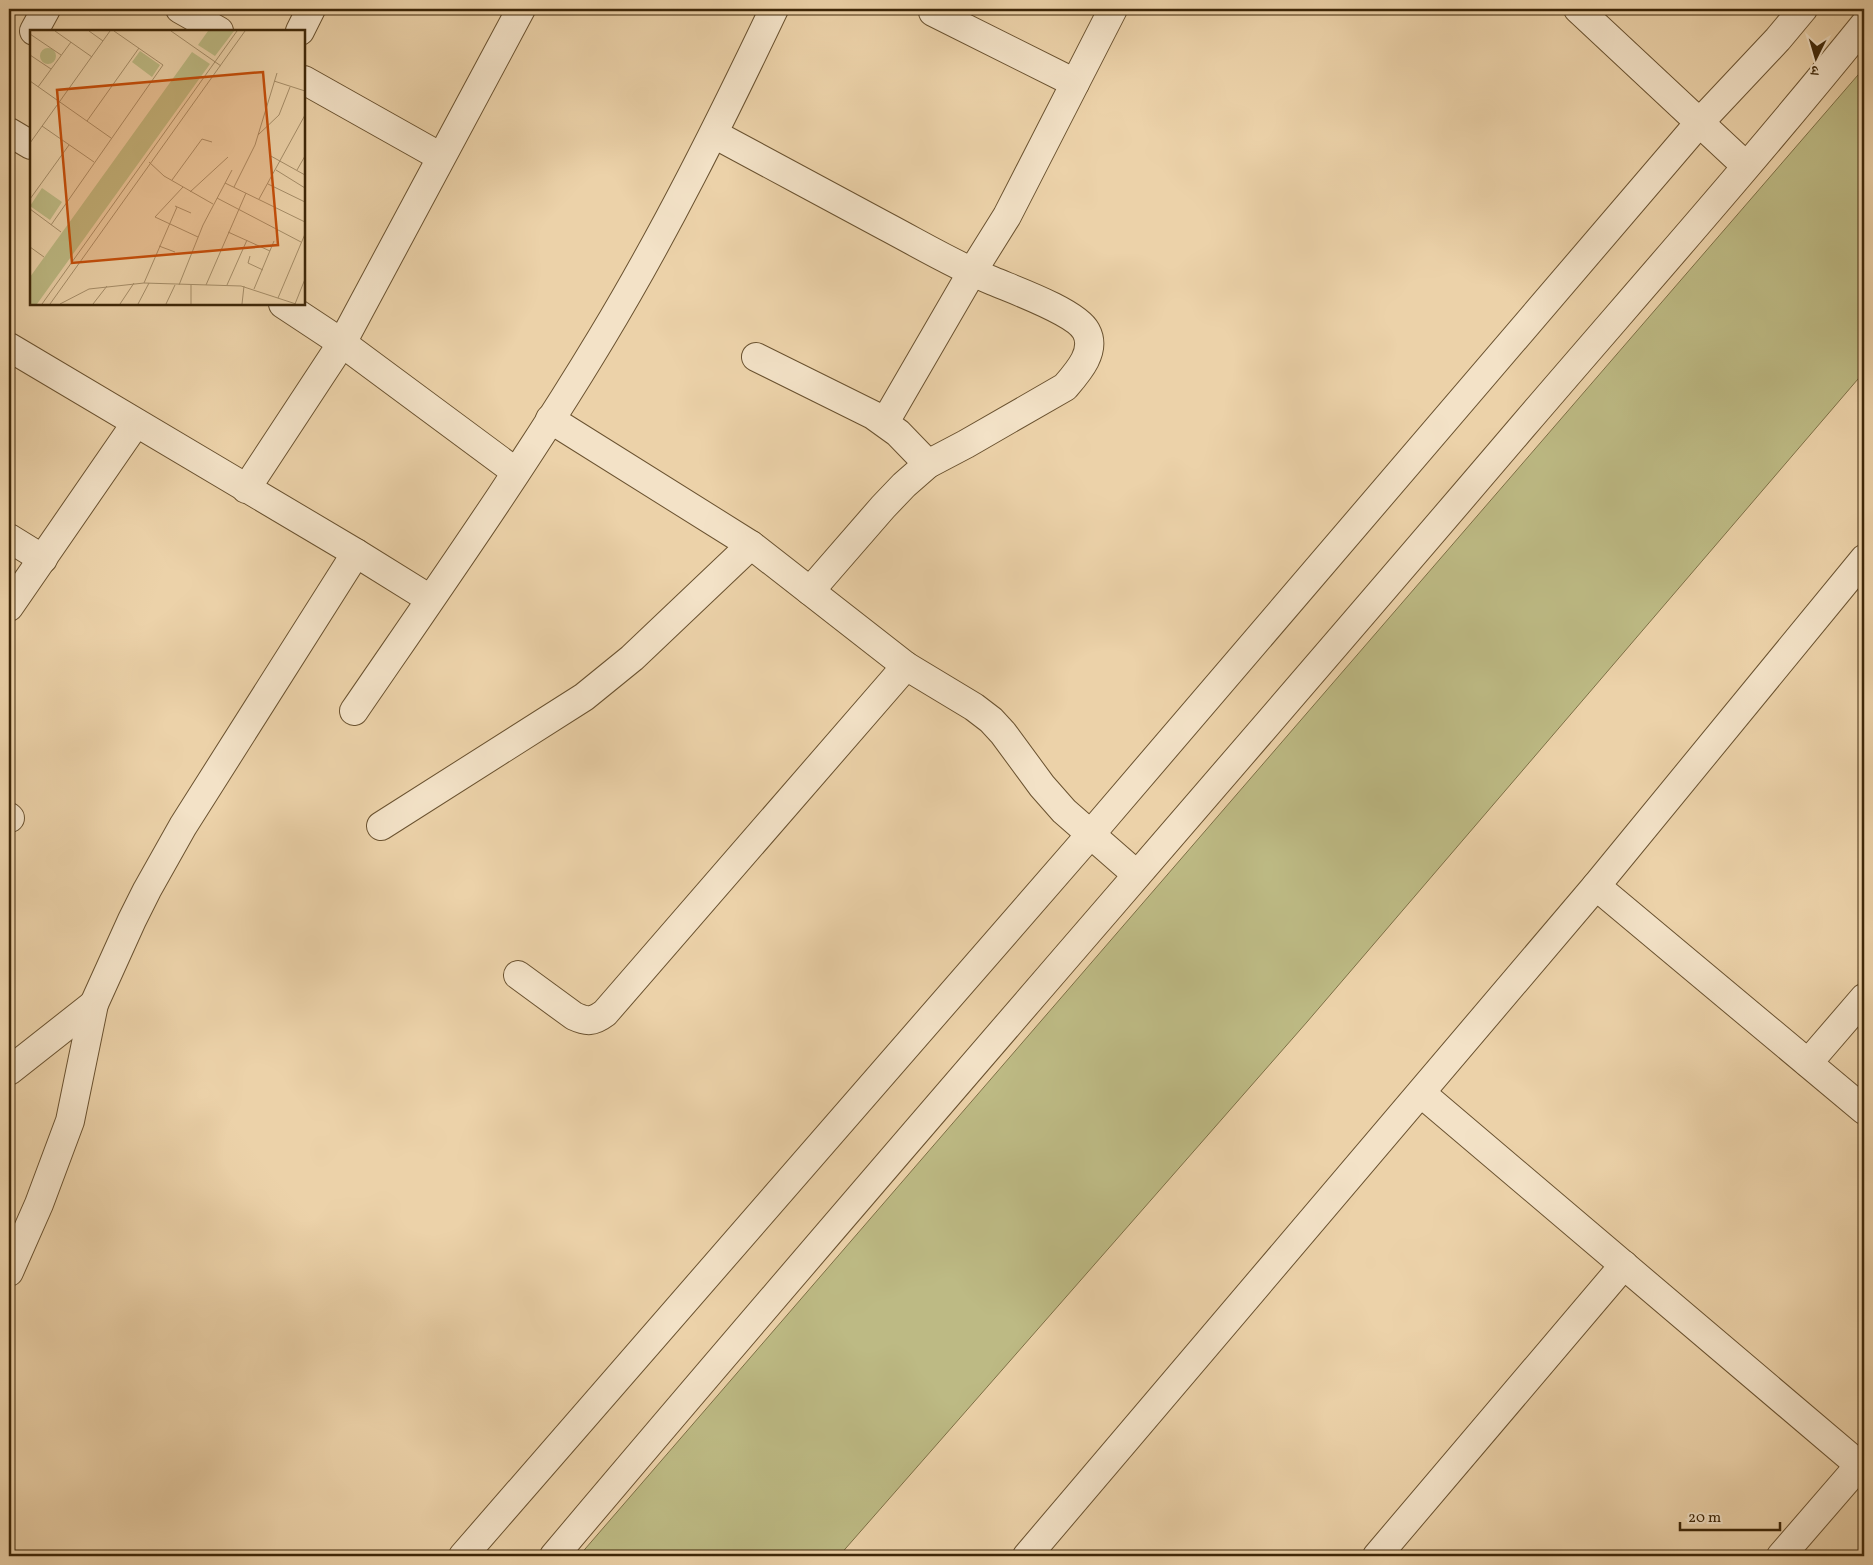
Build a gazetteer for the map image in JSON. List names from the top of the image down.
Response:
{
  "scale_bar": "20 m",
  "north": "bottom"
}
